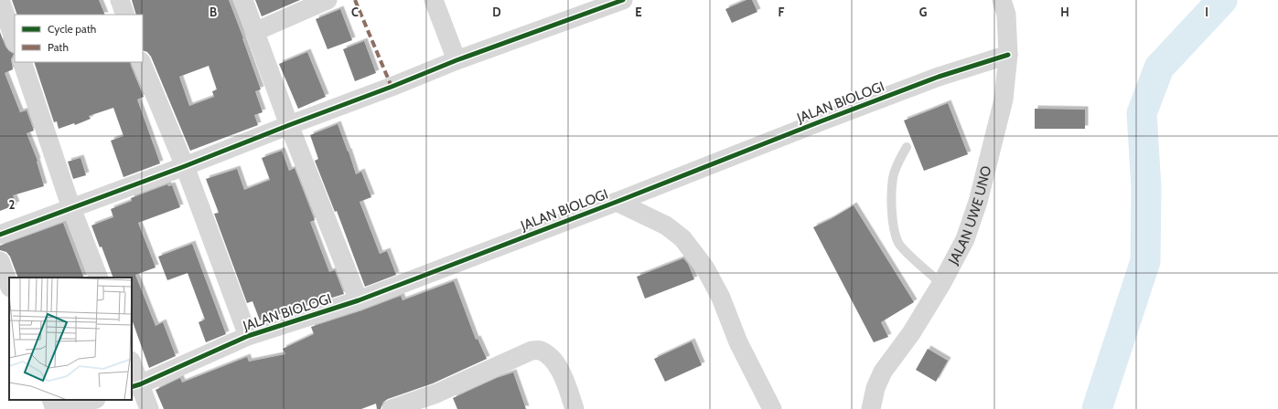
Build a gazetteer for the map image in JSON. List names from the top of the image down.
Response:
{
  "streets": {
    "street": ["JALAN BIOLOGI", "JALAN UWE UNO"]
  },
  "crossings": [
    ["JALAN BIOLOGI", "JALAN UWE UNO"]
  ],
  "legend": ["Cycle path", "Path"],
  "grid": {
    "columns": [
      "B",
      "C",
      "D",
      "E",
      "F",
      "G",
      "H",
      "I"
    ],
    "rows": ["2"]
  }
}
